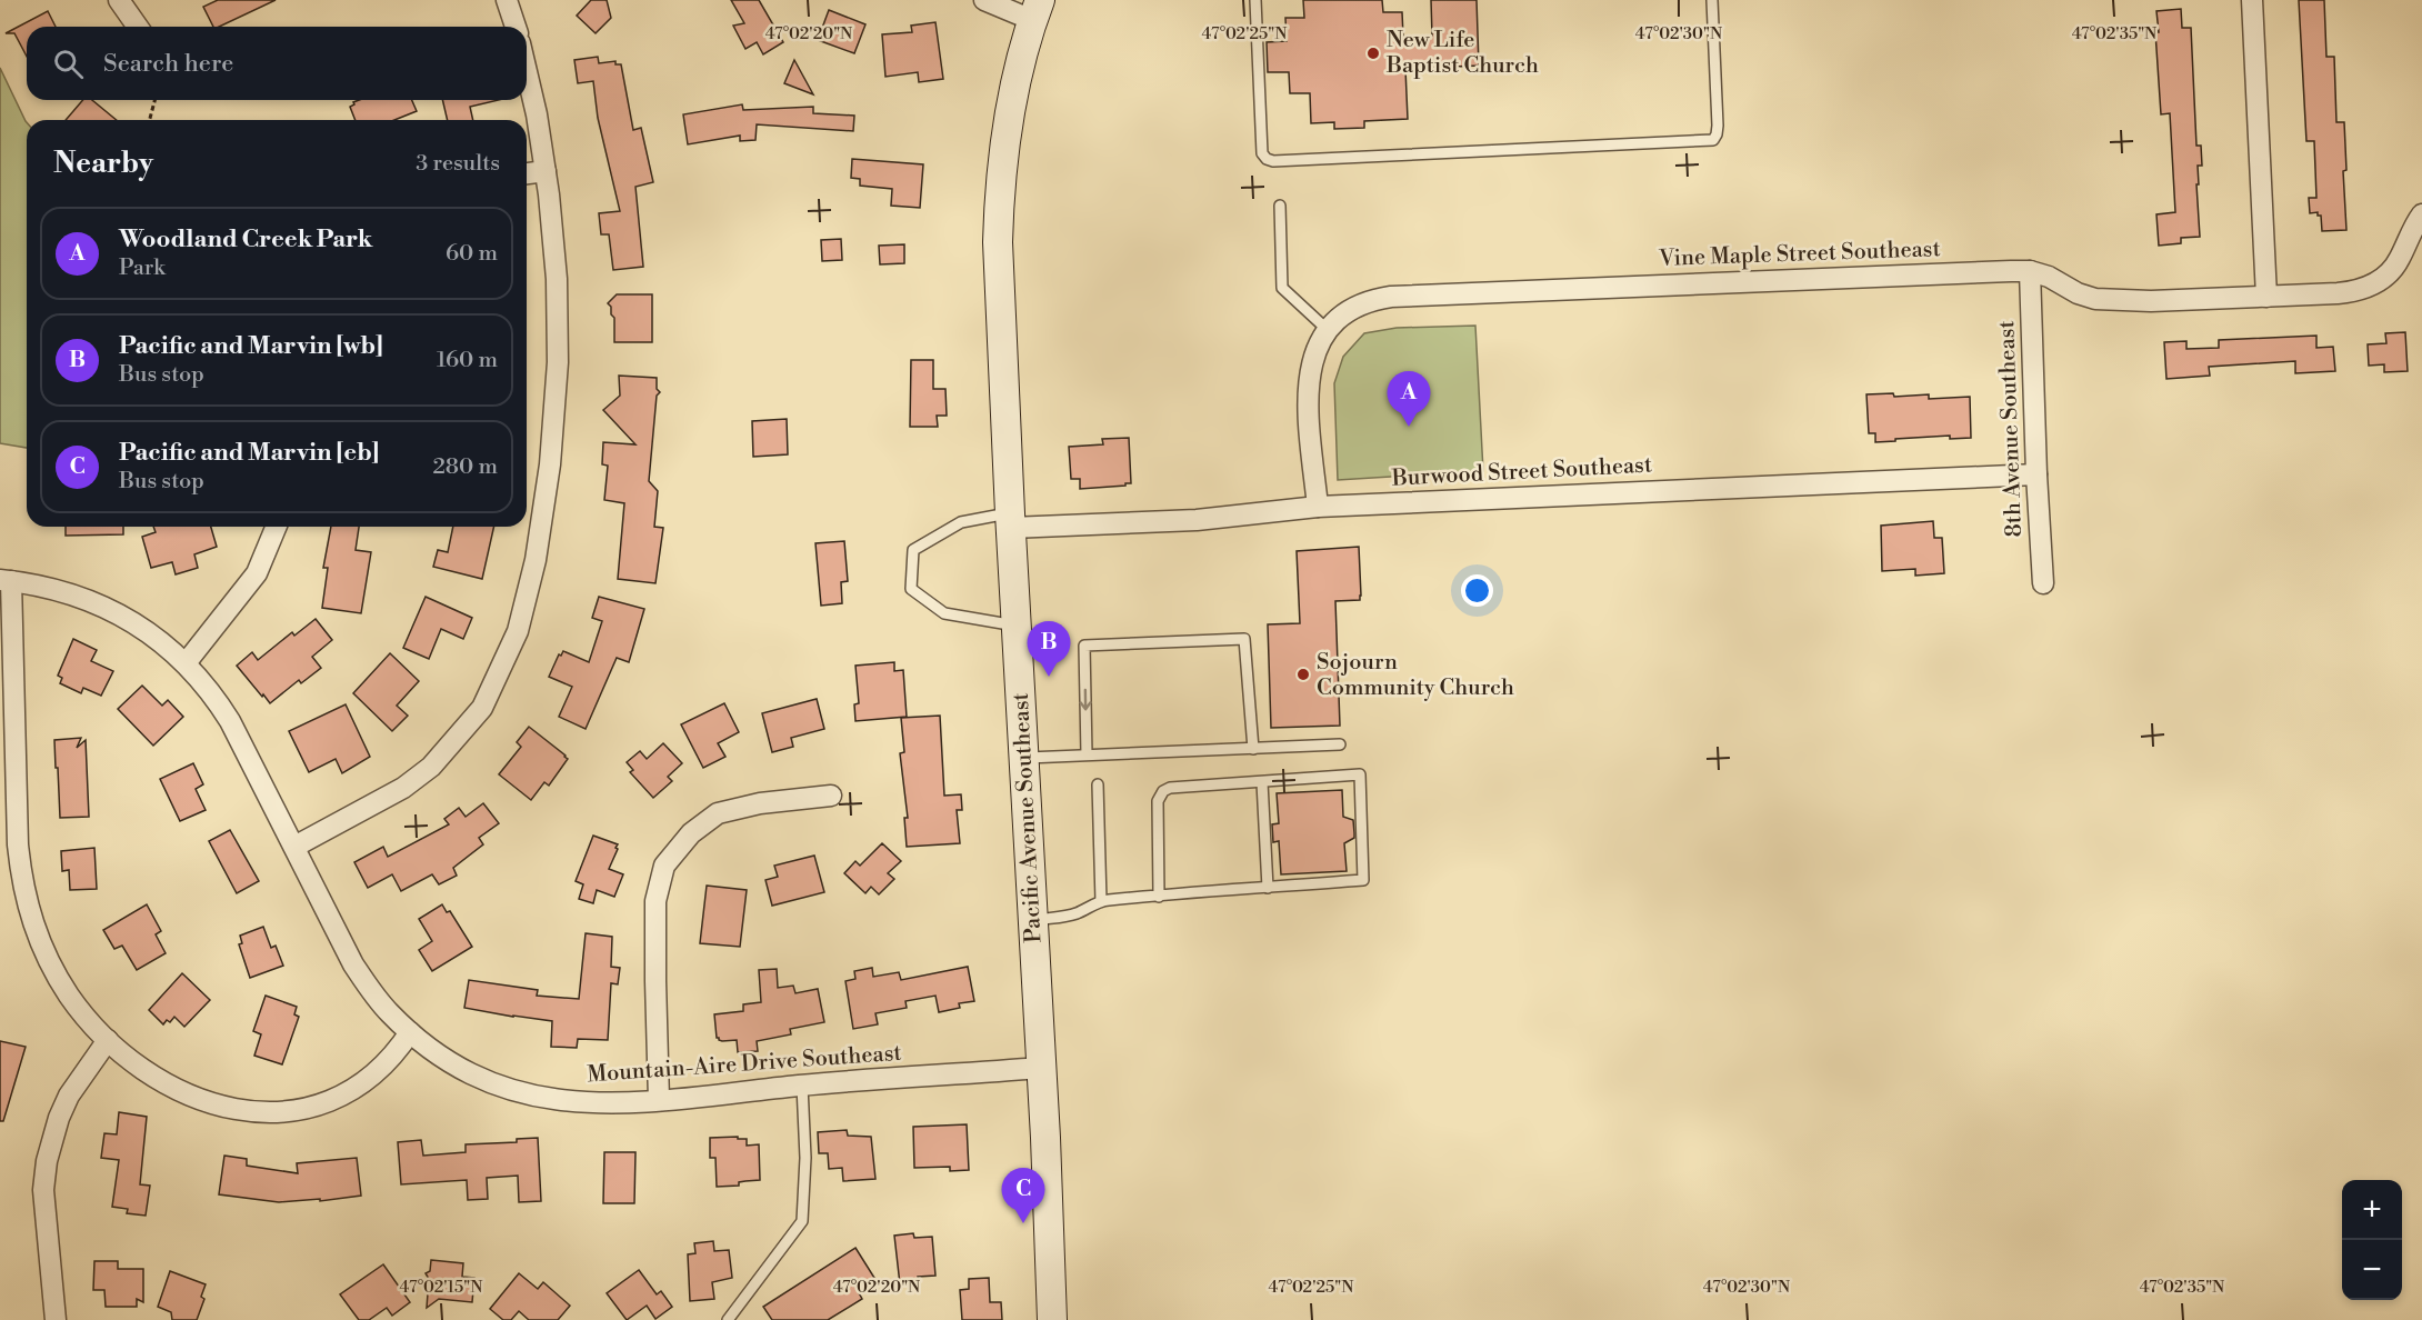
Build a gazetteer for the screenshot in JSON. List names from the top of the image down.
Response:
{
  "streets": {
    "main road": ["Pacific Avenue Southeast"],
    "street": [
      "Vine Maple Street Southeast",
      "8th Avenue Southeast",
      "Burwood Street Southeast",
      "Mountain-Aire Drive Southeast"
    ]
  },
  "crossings": [
    ["Vine Maple Street Southeast", "8th Avenue Southeast"],
    ["Vine Maple Street Southeast", "Burwood Street Southeast"],
    ["8th Avenue Southeast", "Burwood Street Southeast"],
    ["Burwood Street Southeast", "Pacific Avenue Southeast"],
    ["Pacific Avenue Southeast", "Mountain-Aire Drive Southeast"]
  ],
  "places": ["New Life Baptist Church", "Sojourn Community Church"],
  "page": {
    "search": "Search here",
    "heading": ["Nearby", "3 results"],
    "list": [
      {
        "mark": "A",
        "name": "Woodland Creek Park",
        "note": "Park",
        "value": "60 m"
      },
      {
        "mark": "B",
        "name": "Pacific and Marvin [wb]",
        "note": "Bus stop",
        "value": "160 m"
      },
      {
        "mark": "C",
        "name": "Pacific and Marvin [eb]",
        "note": "Bus stop",
        "value": "280 m"
      }
    ],
    "pins": ["A", "B", "C"],
    "map_buttons": ["+", "−"]
  },
  "coordinates": [
    "47°02'20\"N",
    "47°02'25\"N",
    "47°02'30\"N",
    "47°02'35\"N",
    "47°02'15\"N"
  ]
}
